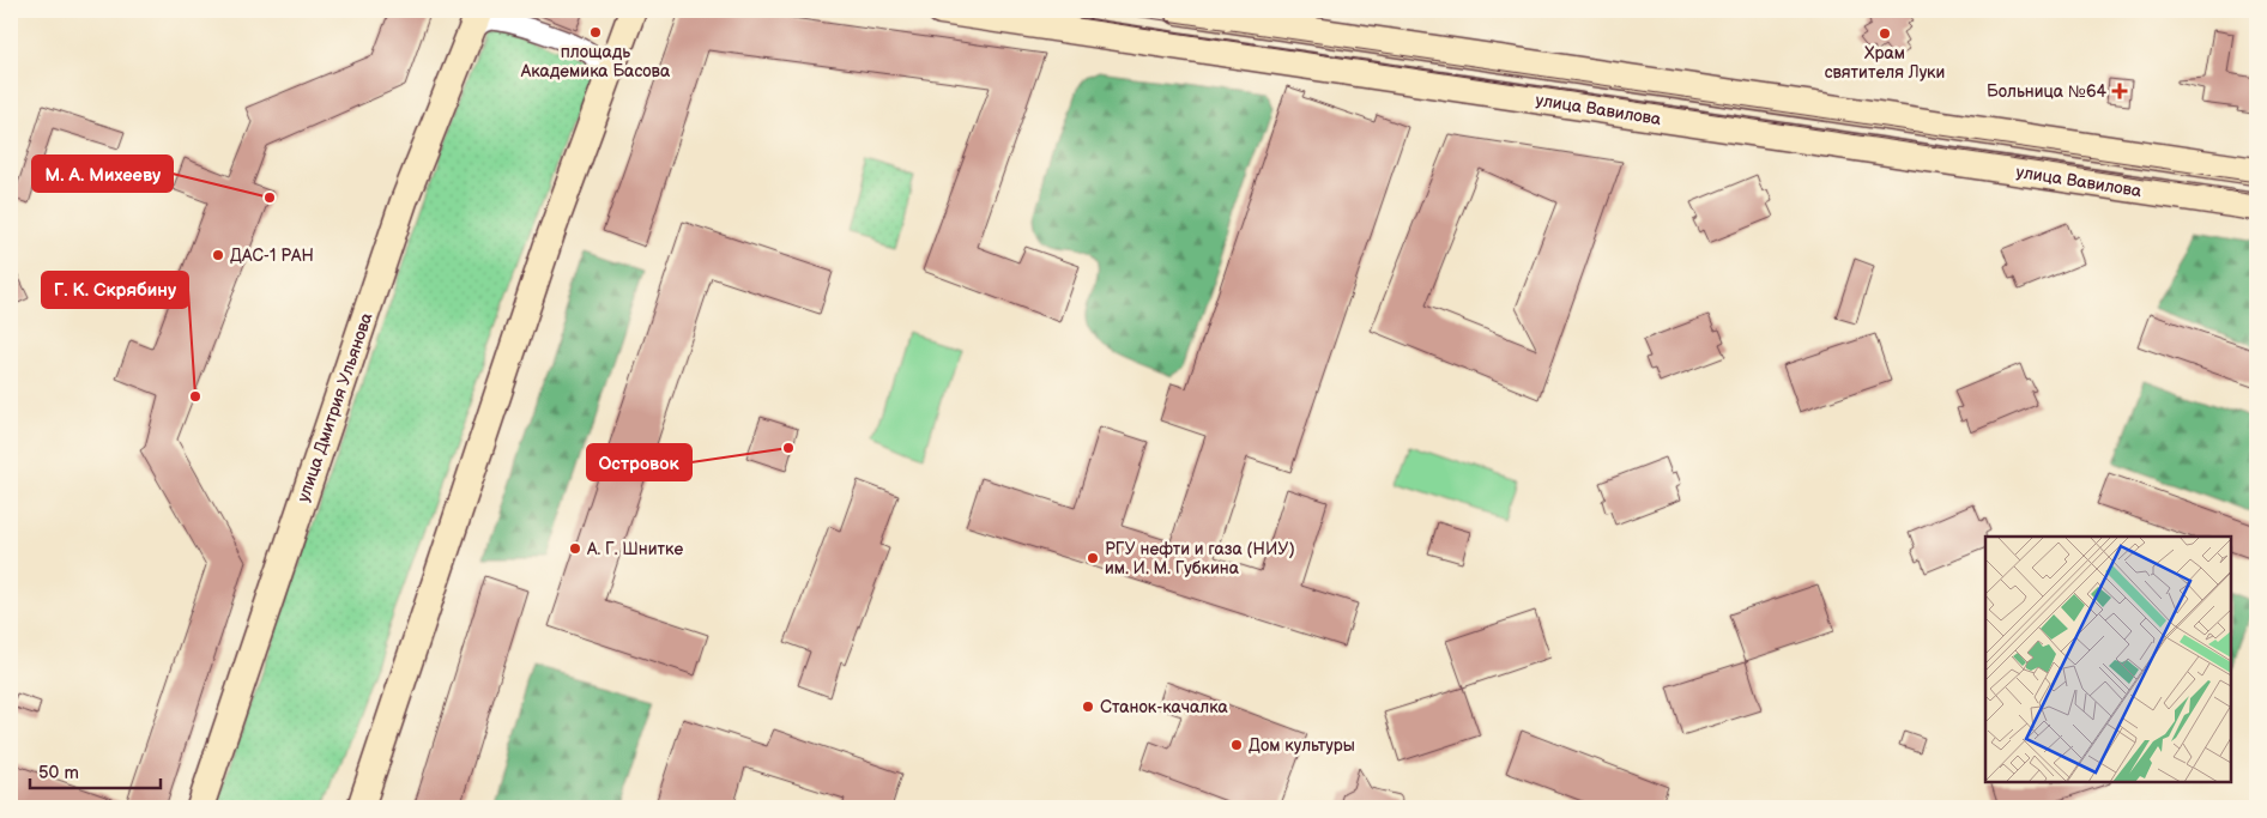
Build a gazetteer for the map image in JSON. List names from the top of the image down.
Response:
{
  "streets": {
    "main road": ["улица Вавилова", "улица Дмитрия Ульянова"]
  },
  "places": {
    "other": [
      "площадь Академика Басова",
      "Храм святителя Луки",
      "М. А. Михееву",
      "ДАС-1 РАН",
      "Г. К. Скрябину",
      "Островок",
      "А. Г. Шнитке",
      "РГУ нефти и газа (НИУ) им. И. М. Губкина",
      "Cтанок-качалка",
      "Дом культуры"
    ],
    "health": ["Больница №64"]
  },
  "scale_bar": "50 m"
}
